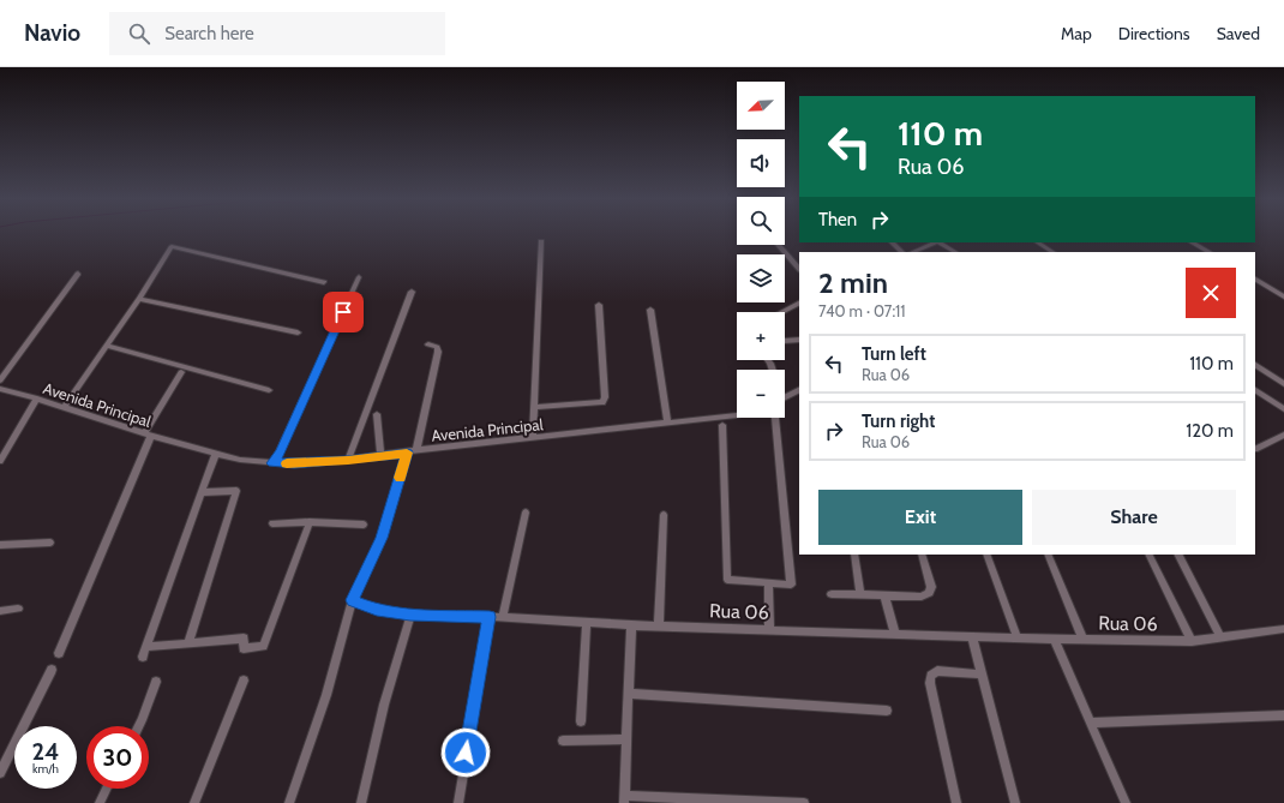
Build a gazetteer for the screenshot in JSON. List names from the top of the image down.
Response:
{
  "streets": {
    "street": ["Avenida Principal", "Rua 06"]
  },
  "north": "bottom left",
  "page": {
    "header": "Navio",
    "search": "Search here",
    "nav": ["Map", "Directions", "Saved"],
    "map_buttons": ["+", "−"],
    "turn": ["110 m", "Rua 06"],
    "then": "Then",
    "heading": ["2 min", "740 m · 07:11"],
    "list": [
      {
        "name": "Turn left",
        "note": "Rua 06",
        "value": "110 m"
      },
      {
        "name": "Turn right",
        "note": "Rua 06",
        "value": "120 m"
      }
    ],
    "buttons": ["Exit", "Share"],
    "speed": "24 km/h",
    "limit": "30"
  }
}
